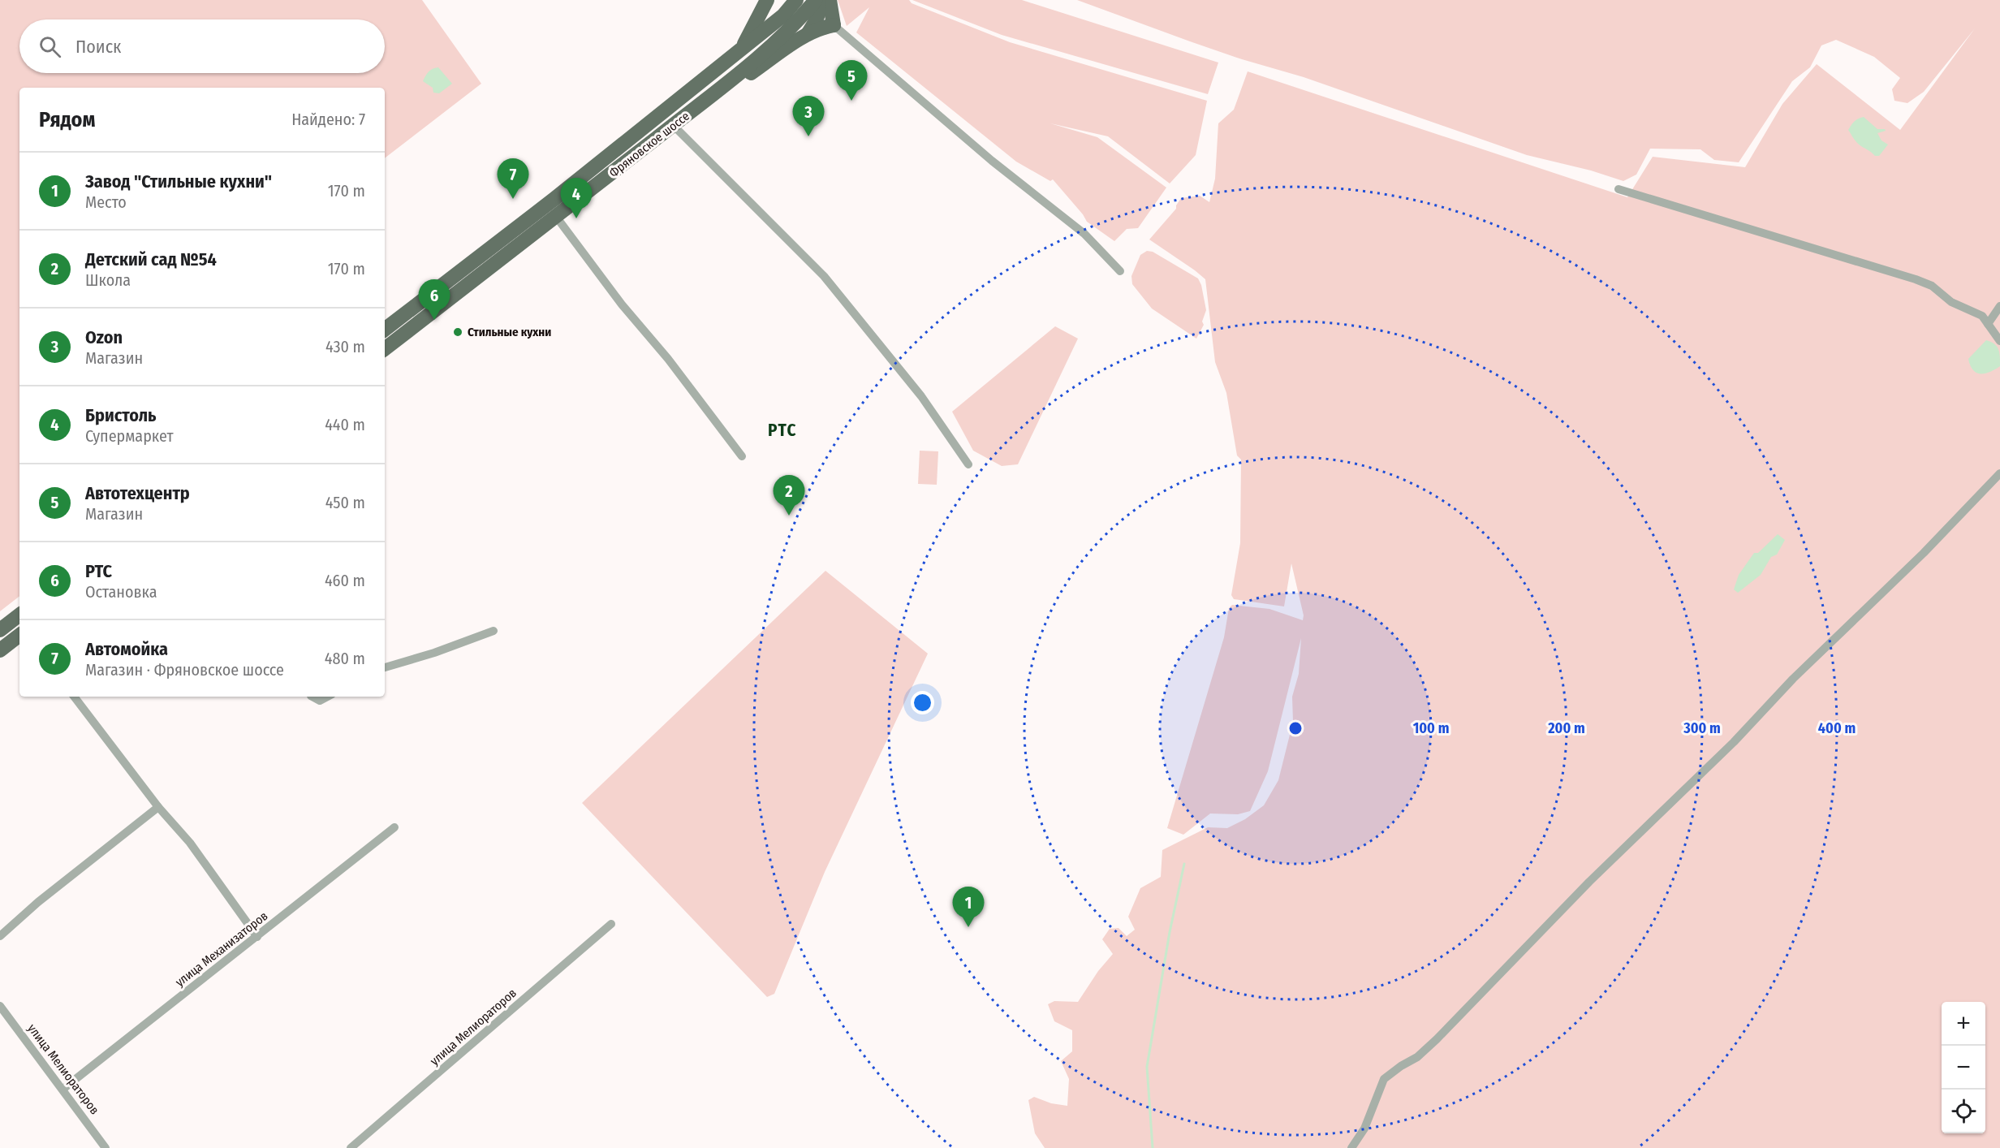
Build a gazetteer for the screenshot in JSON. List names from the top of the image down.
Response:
{
  "streets": {
    "main road": ["Фряновское шоссе"],
    "street": ["улица Механизаторов", "улица Мелиораторов"]
  },
  "crossings": [
    ["улица Механизаторов", "улица Мелиораторов"]
  ],
  "districts": ["РТС"],
  "places": ["Стильные кухни"],
  "page": {
    "search": "Поиск",
    "pins": [
      "5",
      "3",
      "7",
      "4",
      "6",
      "2",
      "1"
    ],
    "heading": ["Рядом", "Найдено: 7"],
    "list": [
      {
        "mark": "1",
        "name": "Завод \"Стильные кухни\"",
        "note": "Место",
        "value": "170 m"
      },
      {
        "mark": "2",
        "name": "Детский сад №54",
        "note": "Школа",
        "value": "170 m"
      },
      {
        "mark": "3",
        "name": "Ozon",
        "note": "Магазин",
        "value": "430 m"
      },
      {
        "mark": "4",
        "name": "Бристоль",
        "note": "Супермаркет",
        "value": "440 m"
      },
      {
        "mark": "5",
        "name": "Автотехцентр",
        "note": "Магазин",
        "value": "450 m"
      },
      {
        "mark": "6",
        "name": "РТС",
        "note": "Остановка",
        "value": "460 m"
      },
      {
        "mark": "7",
        "name": "Автомойка",
        "note": "Магазин · Фряновское шоссе",
        "value": "480 m"
      }
    ],
    "map_buttons": ["+", "−"]
  },
  "rings": [
    "100 m",
    "200 m",
    "300 m",
    "400 m"
  ]
}
